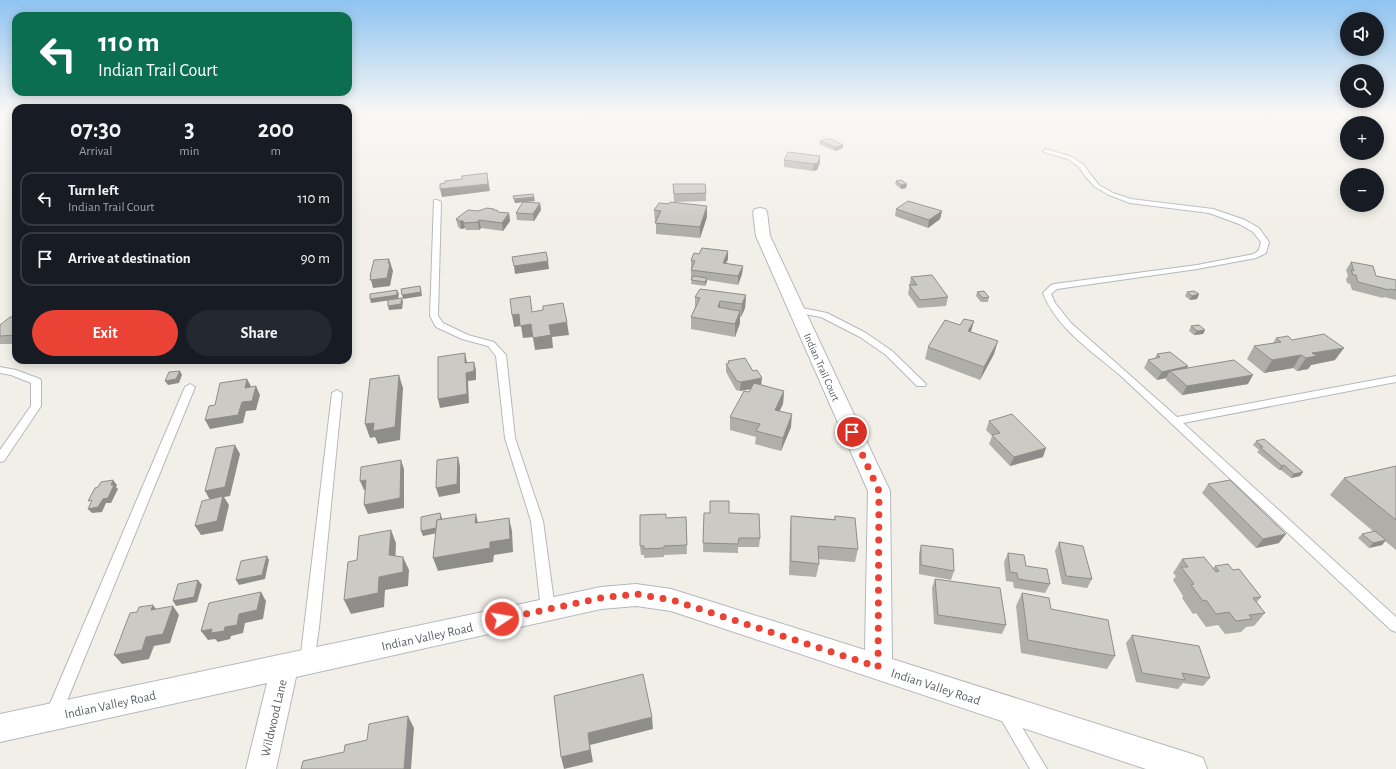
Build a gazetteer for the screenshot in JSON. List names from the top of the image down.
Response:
{
  "streets": {
    "street": ["Indian Trail Court", "Indian Valley Road", "Wildwood Lane"]
  },
  "crossings": [
    ["Indian Trail Court", "Indian Valley Road"],
    ["Indian Valley Road", "Wildwood Lane"]
  ],
  "page": {
    "map_buttons": ["+", "−"],
    "turn": ["110 m", "Indian Trail Court"],
    "eta": [
      "07:30",
      "Arrival",
      "3",
      "min",
      "200",
      "m"
    ],
    "list": [
      {
        "name": "Turn left",
        "note": "Indian Trail Court",
        "value": "110 m"
      },
      {
        "name": "Arrive at destination",
        "value": "90 m"
      }
    ],
    "buttons": ["Exit", "Share"]
  }
}
